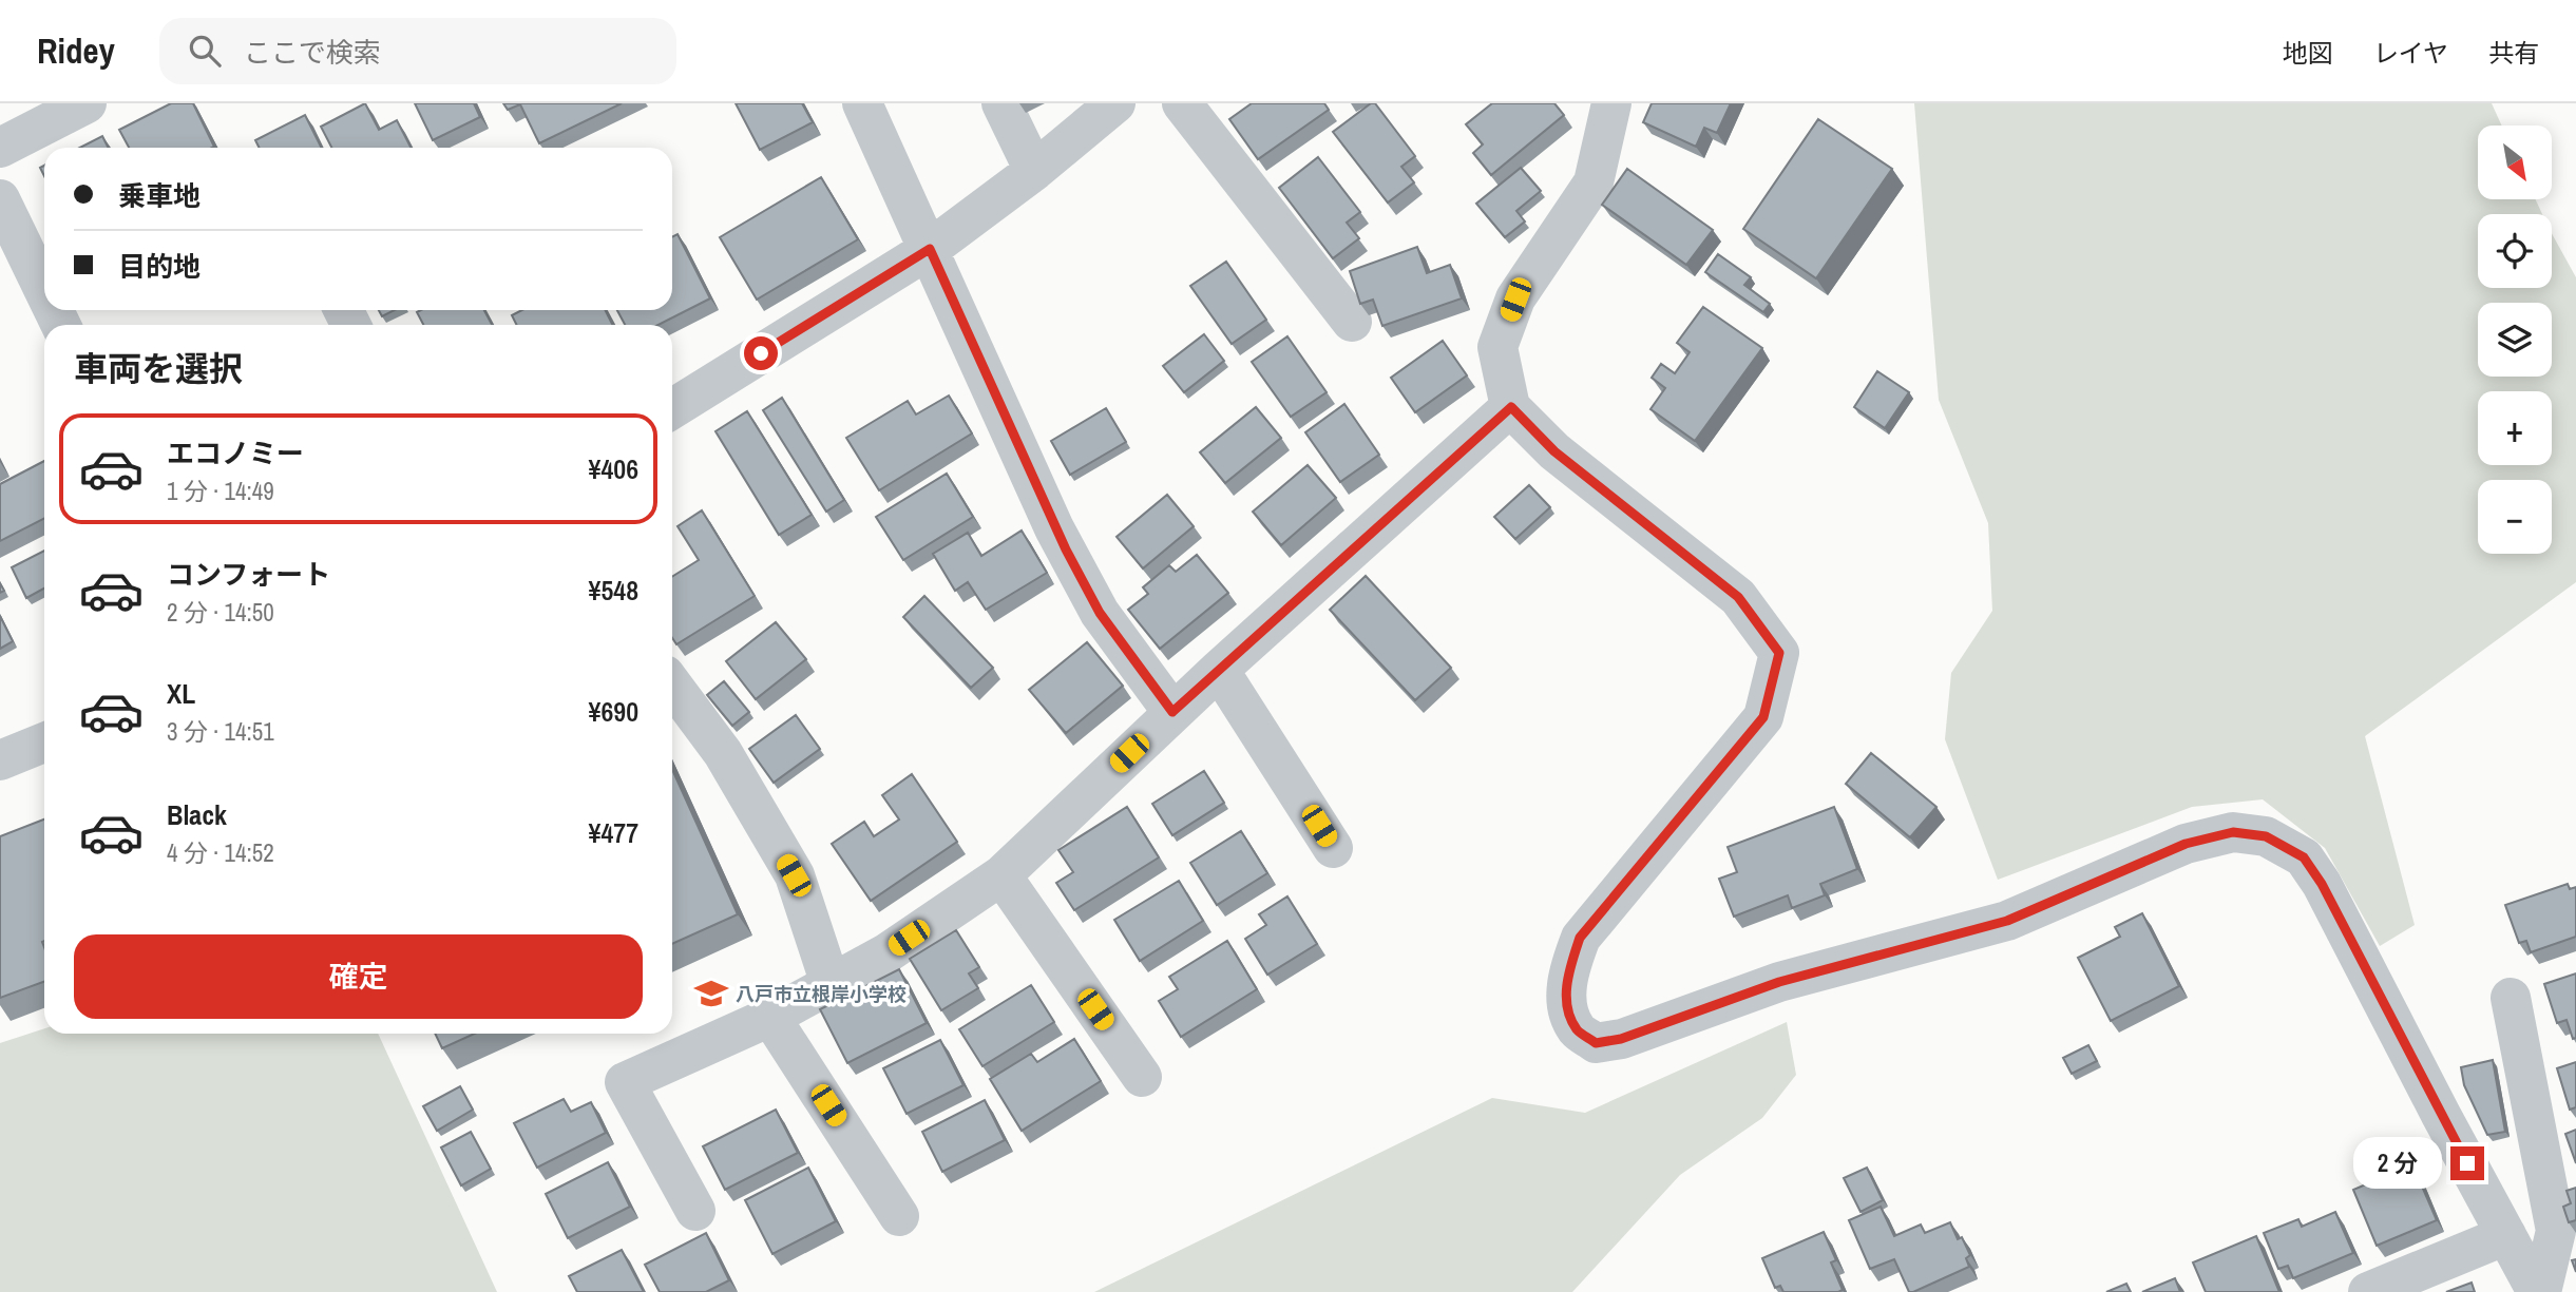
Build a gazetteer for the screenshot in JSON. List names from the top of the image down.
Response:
{
  "places": {
    "school or university": ["八戸市立根岸小学校"]
  },
  "north": "bottom right",
  "page": {
    "header": "Ridey",
    "search": "ここで検索",
    "nav": ["地図", "レイヤ", "共有"],
    "map_buttons": ["+", "−"],
    "banner": ["乗車地", "目的地"],
    "heading": "車両を選択",
    "list": [
      {
        "name": "エコノミー",
        "note": "1 分 · 14:49",
        "value": "¥406"
      },
      {
        "name": "コンフォート",
        "note": "2 分 · 14:50",
        "value": "¥548"
      },
      {
        "name": "XL",
        "note": "3 分 · 14:51",
        "value": "¥690"
      },
      {
        "name": "Black",
        "note": "4 分 · 14:52",
        "value": "¥477"
      }
    ],
    "buttons": "確定",
    "bubble": "2 分"
  }
}
